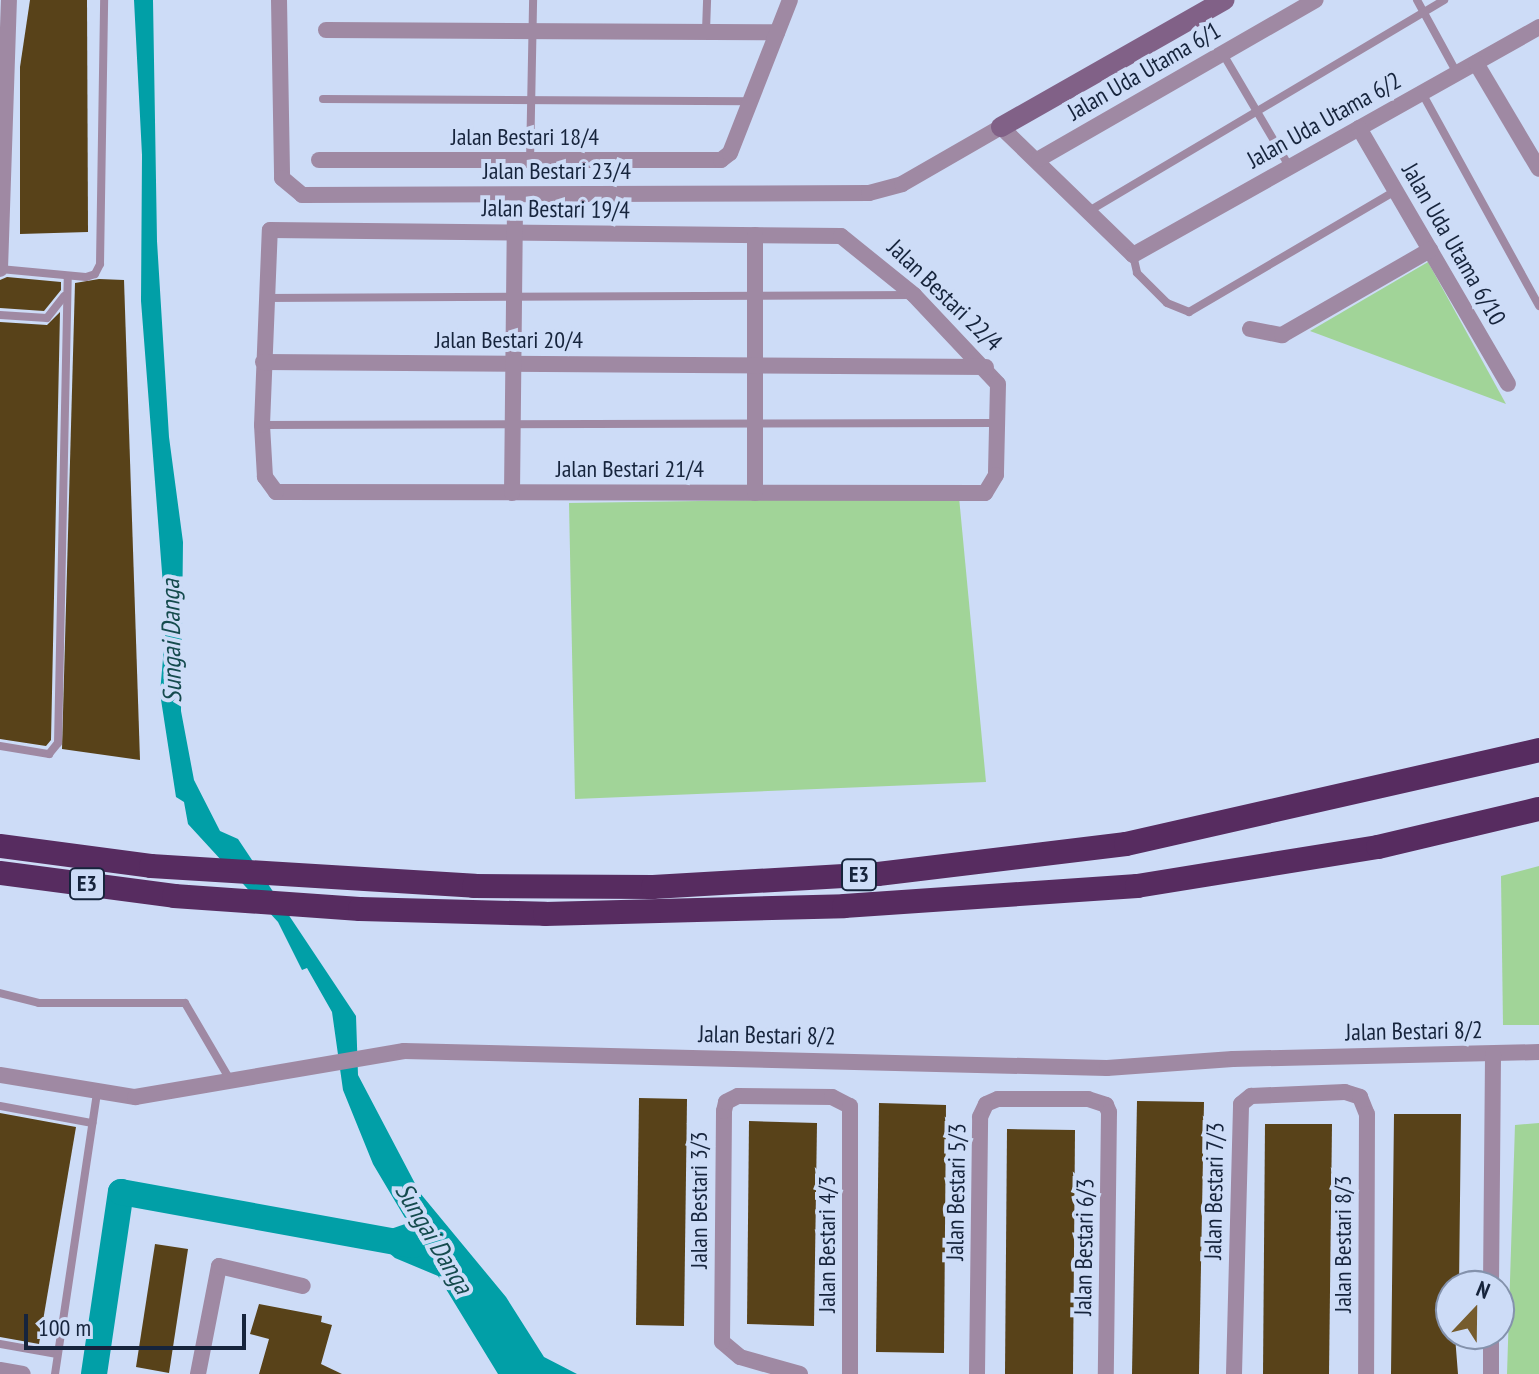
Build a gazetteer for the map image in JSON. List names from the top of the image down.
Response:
{
  "streets": {
    "highway": ["E3"],
    "street": [
      "Jalan Uda Utama 6/1",
      "Jalan Uda Utama 6/2",
      "Jalan Bestari 18/4",
      "Jalan Bestari 23/4",
      "Jalan Bestari 19/4",
      "Jalan Uda Utama 6/10",
      "Jalan Bestari 22/4",
      "Jalan Bestari 20/4",
      "Jalan Bestari 21/4",
      "Jalan Bestari 8/2",
      "Jalan Bestari 7/3",
      "Jalan Bestari 5/3",
      "Jalan Bestari 3/3",
      "Jalan Bestari 4/3",
      "Jalan Bestari 8/3",
      "Jalan Bestari 6/3"
    ]
  },
  "crossings": [
    ["Jalan Uda Utama 6/2", "Jalan Uda Utama 6/10"],
    ["Jalan Bestari 19/4", "Jalan Bestari 22/4"],
    ["Jalan Bestari 22/4", "Jalan Bestari 20/4"],
    ["Jalan Bestari 22/4", "Jalan Bestari 21/4"],
    ["Jalan Bestari 7/3", "Jalan Bestari 8/3"],
    ["Jalan Bestari 5/3", "Jalan Bestari 6/3"],
    ["Jalan Bestari 3/3", "Jalan Bestari 4/3"]
  ],
  "water": ["Sungai Danga"],
  "scale_bar": "100 m",
  "north": "top"
}
